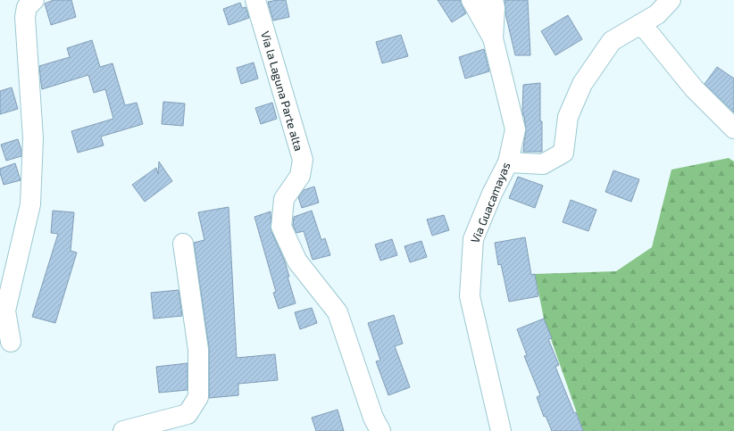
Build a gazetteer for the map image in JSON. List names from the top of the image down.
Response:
{
  "streets": {
    "street": ["Via la Laguna Parte alta", "Via Guacamayas"]
  }
}
